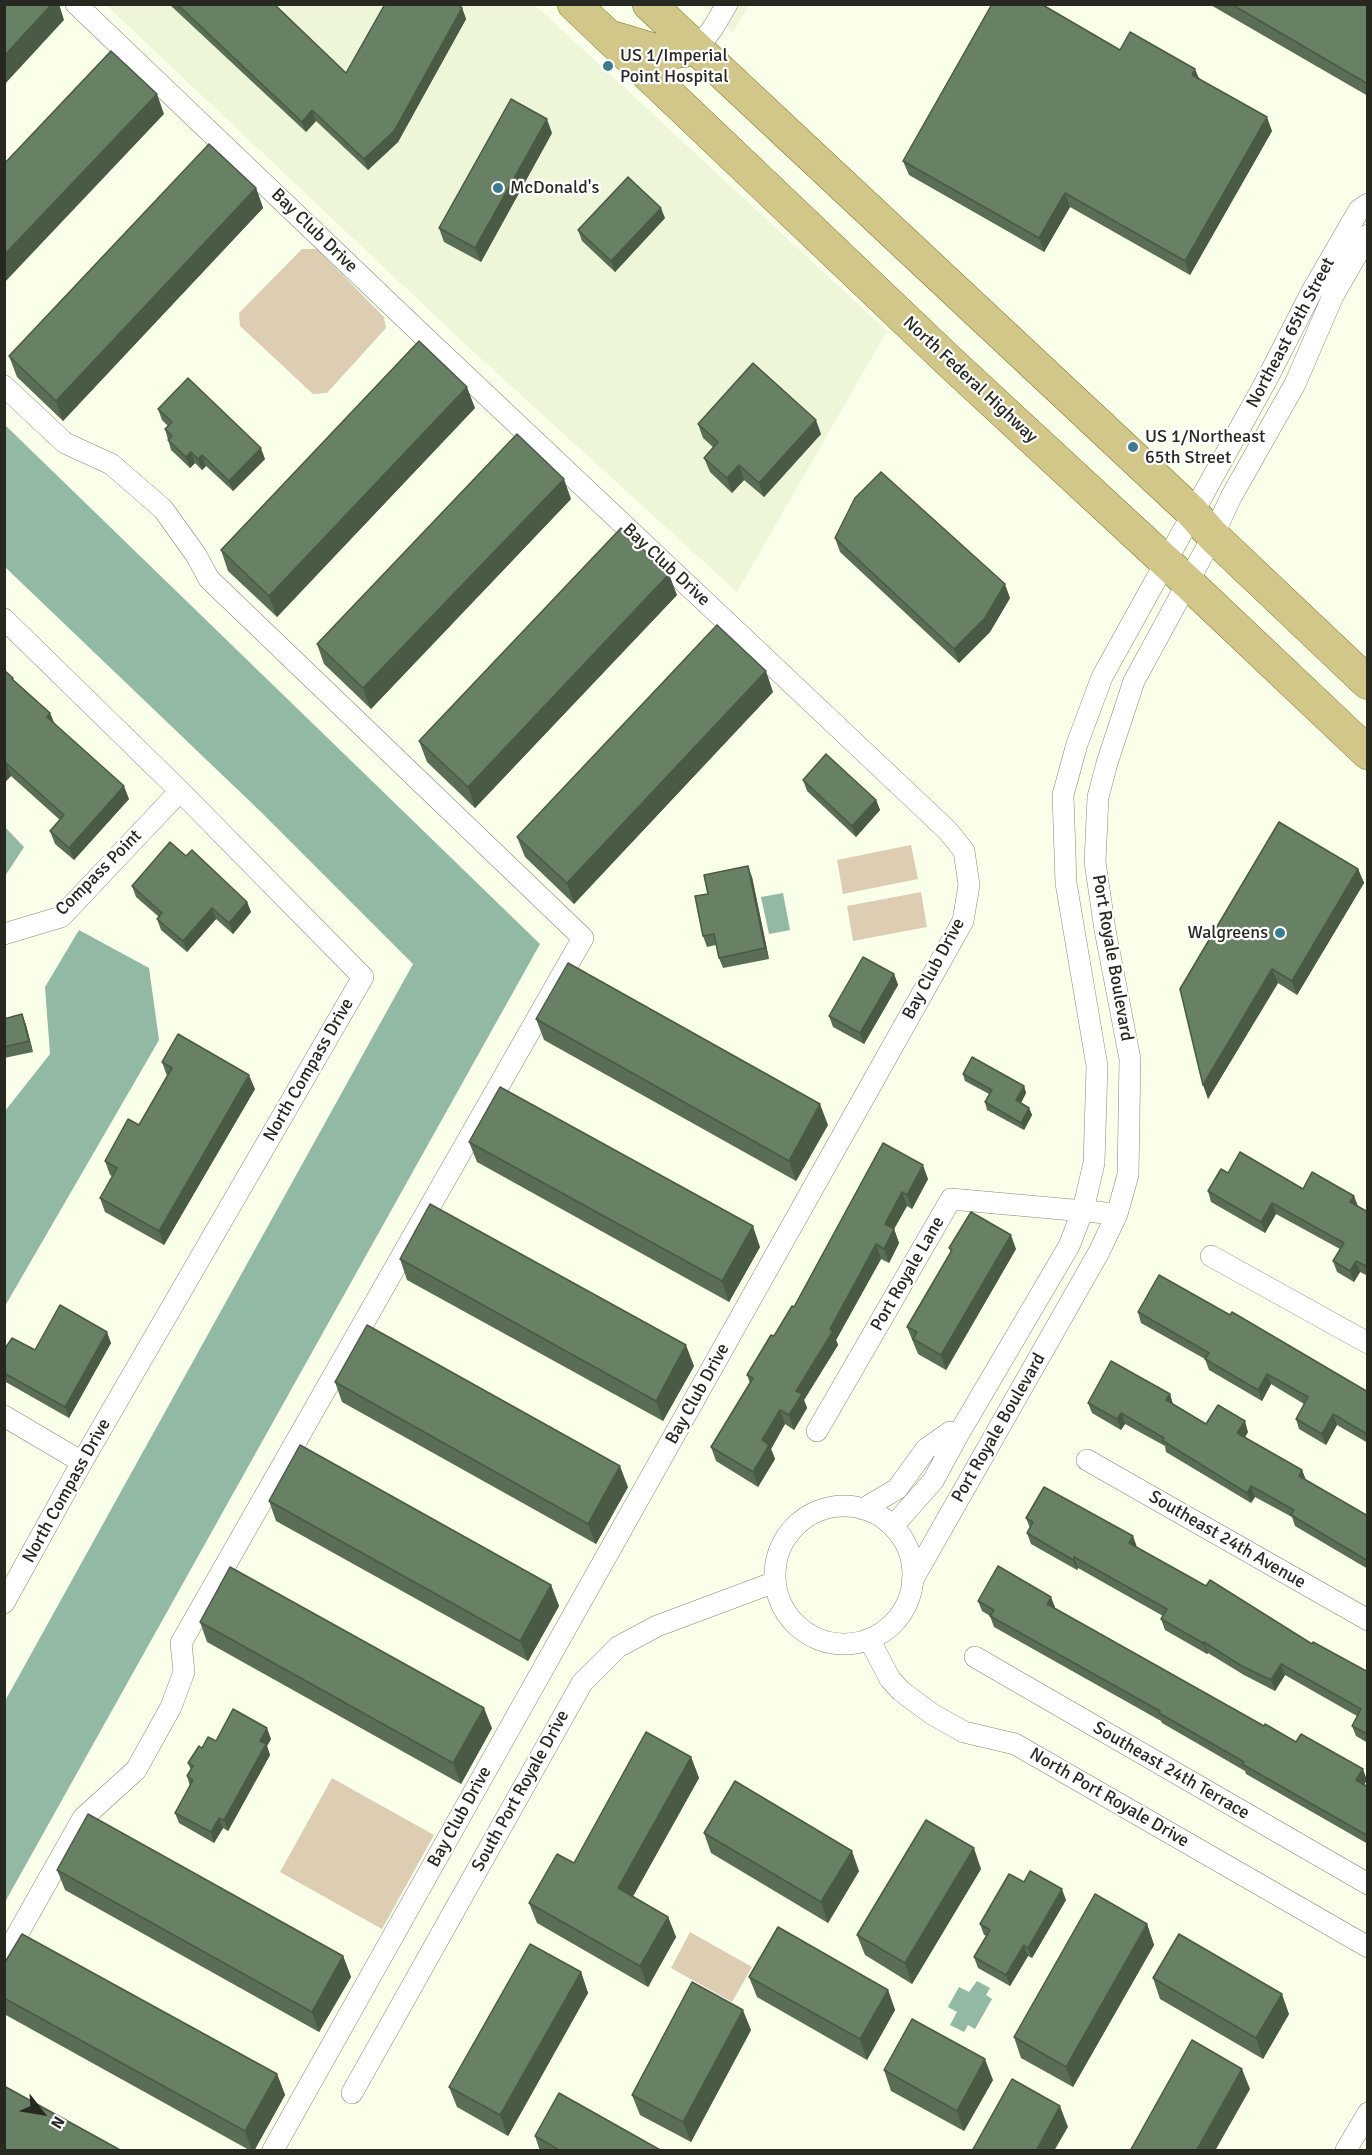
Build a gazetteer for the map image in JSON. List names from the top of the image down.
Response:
{
  "streets": {
    "main road": ["North Federal Highway"],
    "street": [
      "Bay Club Drive",
      "Northeast 65th Street",
      "Compass Point",
      "Port Royale Boulevard",
      "North Compass Drive",
      "Port Royale Lane",
      "Southeast 24th Avenue",
      "Southeast 24th Terrace",
      "South Port Royale Drive",
      "North Port Royale Drive"
    ]
  },
  "crossings": [
    ["Northeast 65th Street", "North Federal Highway"],
    ["Northeast 65th Street", "Port Royale Boulevard"],
    ["North Federal Highway", "Port Royale Boulevard"],
    ["Compass Point", "North Compass Drive"],
    ["Port Royale Boulevard", "Port Royale Lane"],
    ["Port Royale Boulevard", "South Port Royale Drive"],
    ["Port Royale Boulevard", "North Port Royale Drive"],
    ["South Port Royale Drive", "North Port Royale Drive"]
  ],
  "places": [
    "US 1/Imperial Point Hospital",
    "McDonald's",
    "US 1/Northeast 65th Street",
    "Walgreens"
  ],
  "north": "bottom right"
}
